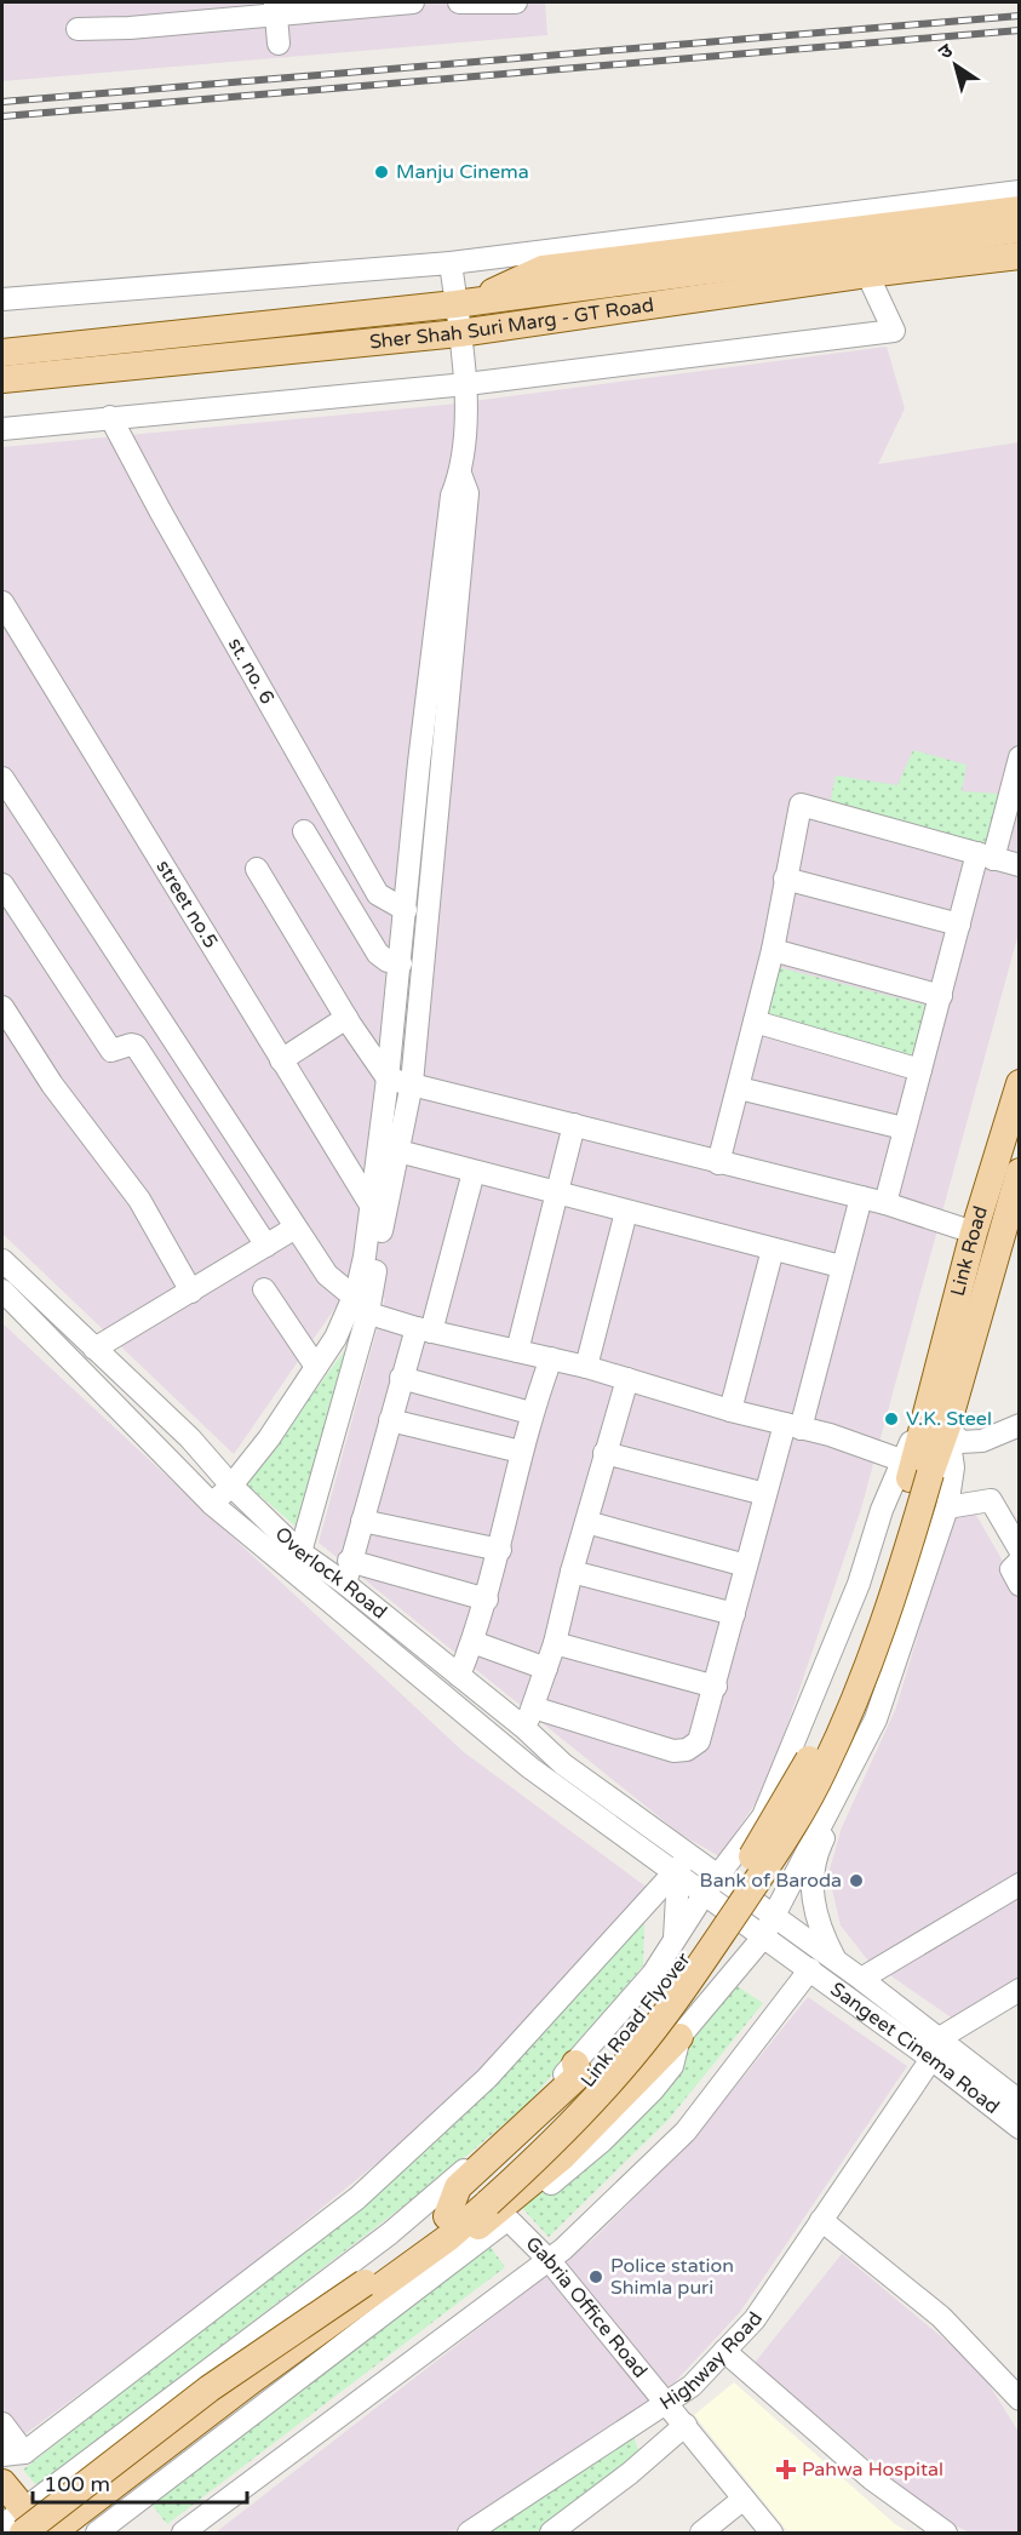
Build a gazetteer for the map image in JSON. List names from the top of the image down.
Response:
{
  "streets": {
    "main road": ["Sher Shah Suri Marg - GT Road", "Link Road", "Link Road Flyover"],
    "street": [
      "st. no. 6",
      "street no.5",
      "Overlock Road",
      "Sangeet Cinema Road",
      "Gabria Office Road",
      "Highway Road"
    ]
  },
  "crossings": [
    ["Link Road", "Link Road Flyover"],
    ["Overlock Road", "Sangeet Cinema Road"],
    ["Sangeet Cinema Road", "Highway Road"],
    ["Gabria Office Road", "Highway Road"]
  ],
  "places": {
    "other": [
      "Manju Cinema",
      "V.K. Steel",
      "Bank of Baroda",
      "Police station Shimla puri"
    ],
    "health": ["Pahwa Hospital"]
  },
  "scale_bar": "100 m",
  "north": "top left"
}
